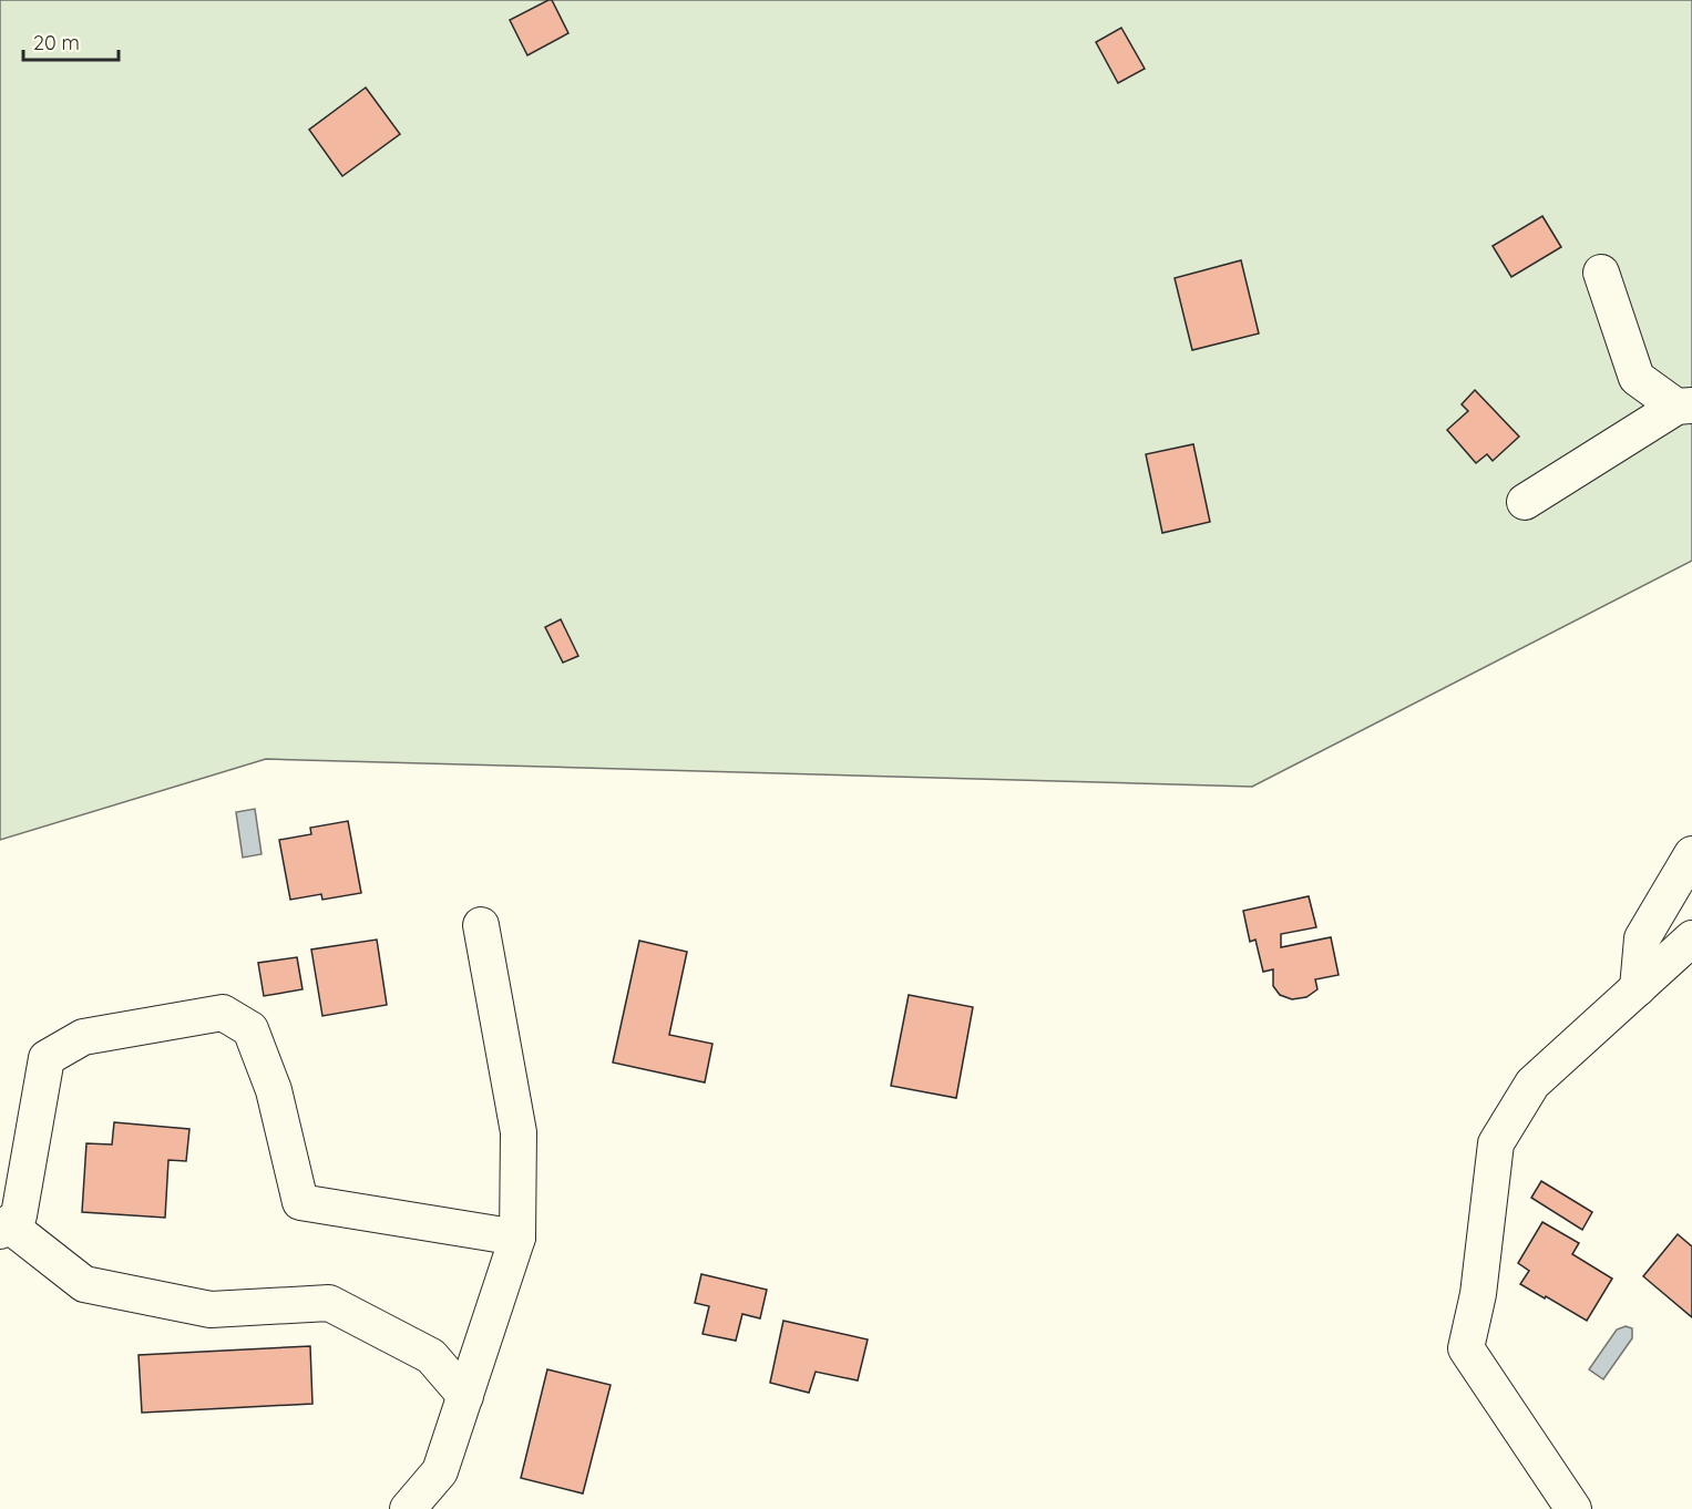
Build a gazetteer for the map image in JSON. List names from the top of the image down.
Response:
{
  "scale_bar": "20 m"
}
